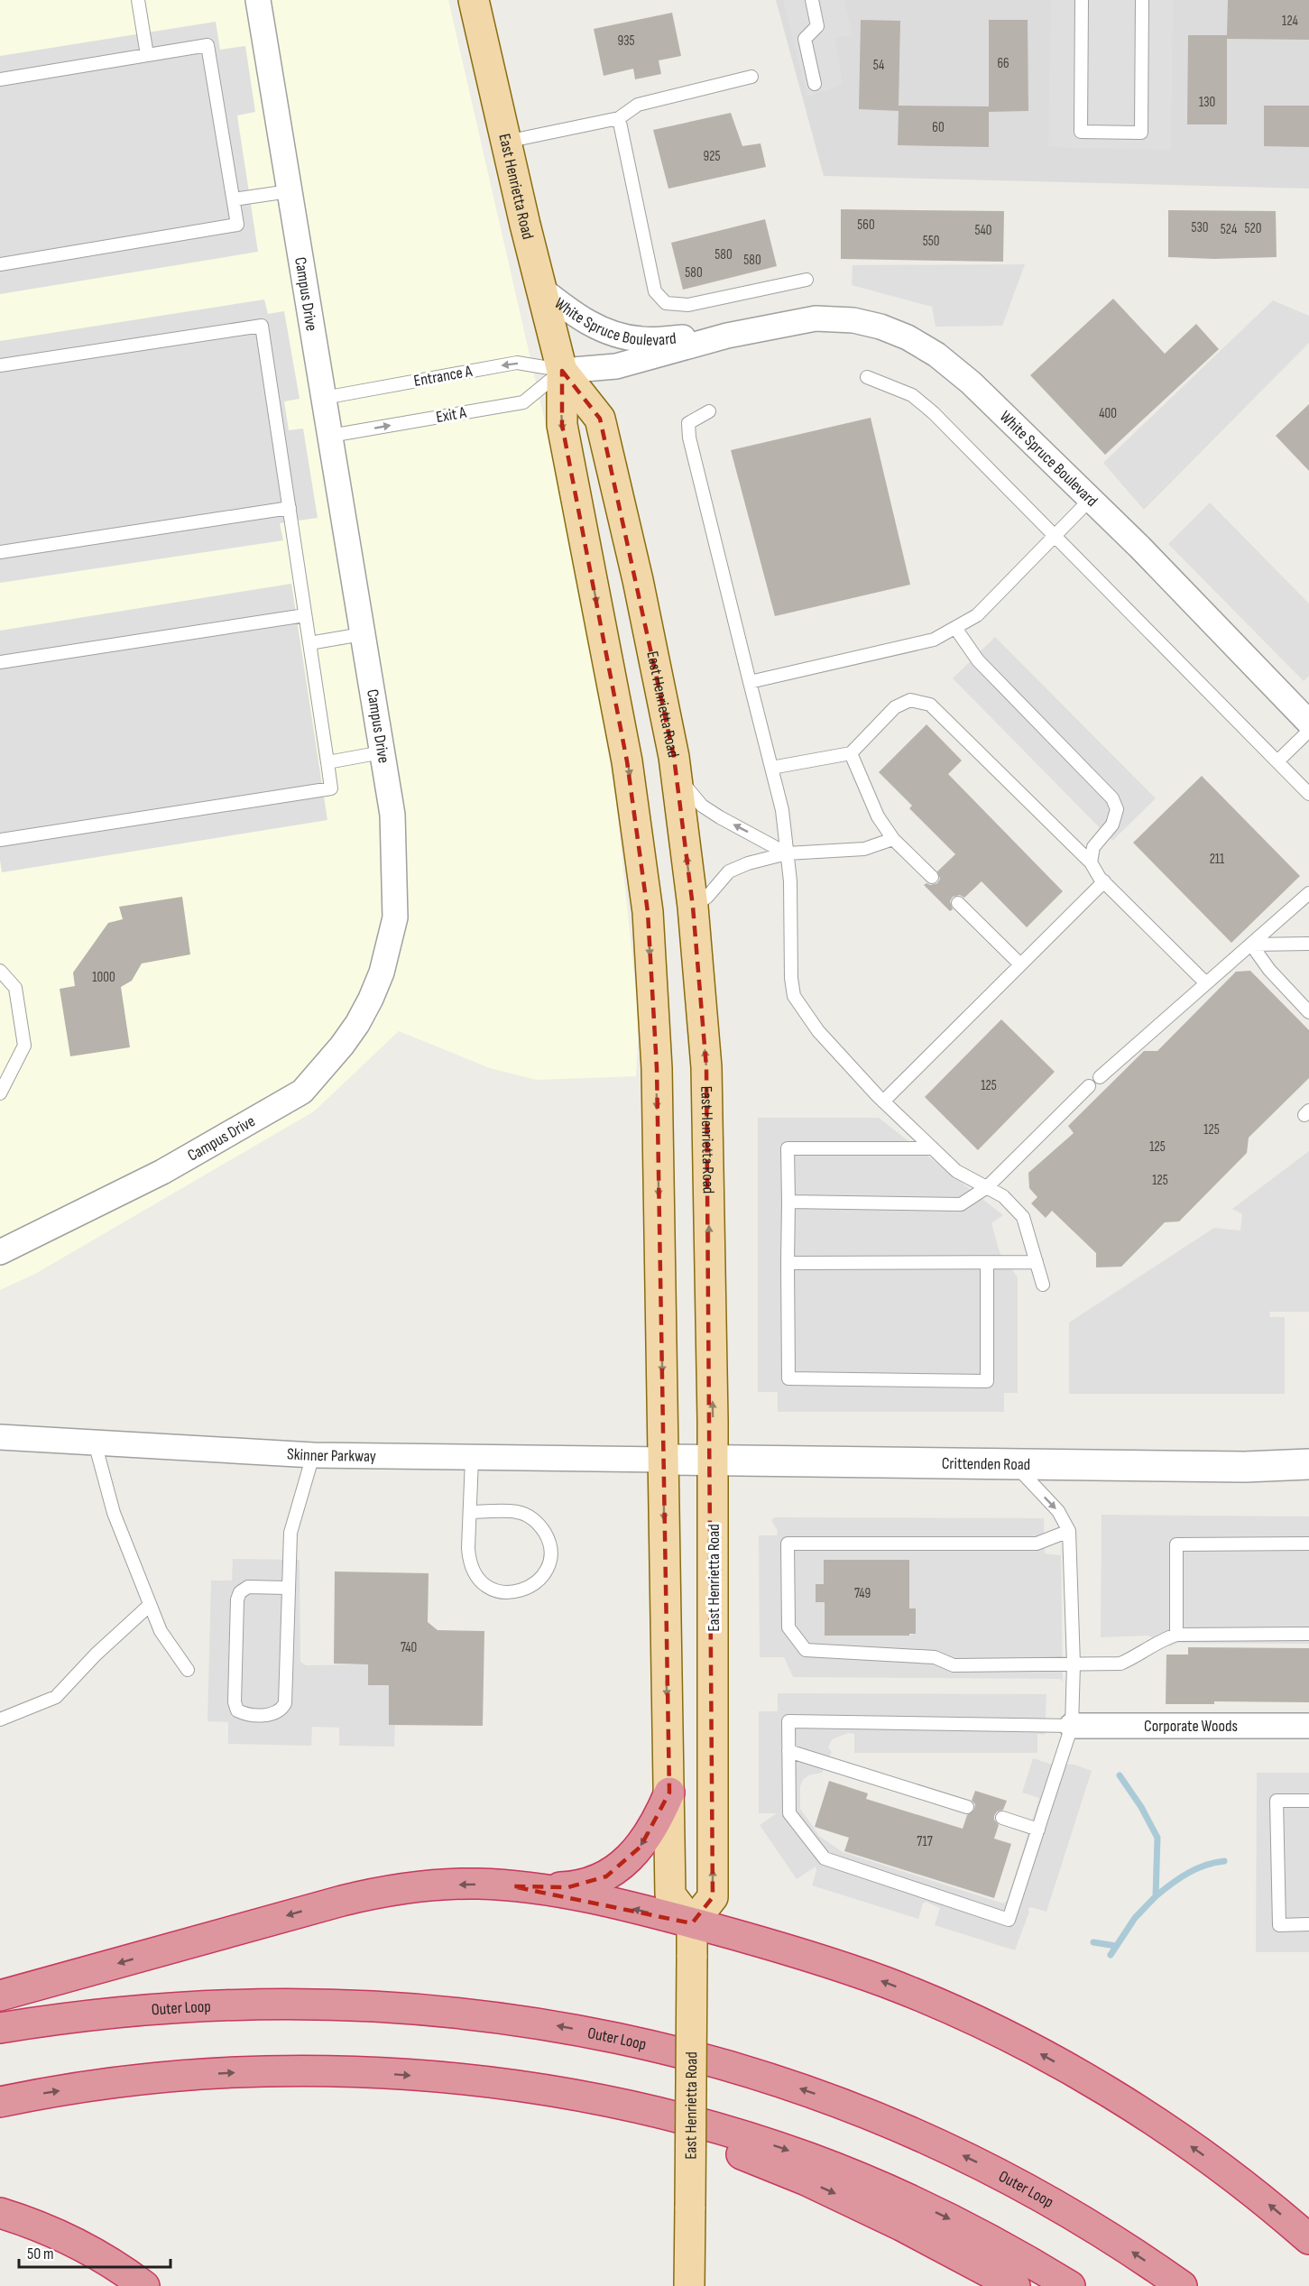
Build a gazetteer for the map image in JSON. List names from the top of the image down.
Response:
{
  "streets": {
    "highway": ["Outer Loop"],
    "main road": ["East Henrietta Road"],
    "street": [
      "Campus Drive",
      "White Spruce Boulevard",
      "Skinner Parkway",
      "Crittenden Road",
      "Corporate Woods"
    ],
    "lane": ["Entrance A", "Exit A"]
  },
  "crossings": [
    ["East Henrietta Road", "White Spruce Boulevard"],
    ["East Henrietta Road", "Entrance A"],
    ["East Henrietta Road", "Exit A"],
    ["East Henrietta Road", "Skinner Parkway"],
    ["East Henrietta Road", "Crittenden Road"],
    ["Campus Drive", "Entrance A"],
    ["Campus Drive", "Exit A"],
    ["White Spruce Boulevard", "Entrance A"],
    ["White Spruce Boulevard", "Exit A"],
    ["Entrance A", "Exit A"],
    ["Skinner Parkway", "Crittenden Road"]
  ],
  "one_way": ["Entrance A", "Exit A"],
  "house_numbers": [
    "124",
    "935",
    "66",
    "54",
    "130",
    "60",
    "925",
    "560",
    "530",
    "520",
    "524",
    "540",
    "550",
    "580",
    "580",
    "580",
    "400",
    "211",
    "1000",
    "125",
    "125",
    "125",
    "125",
    "749",
    "740",
    "717"
  ],
  "scale_bar": "50 m"
}
